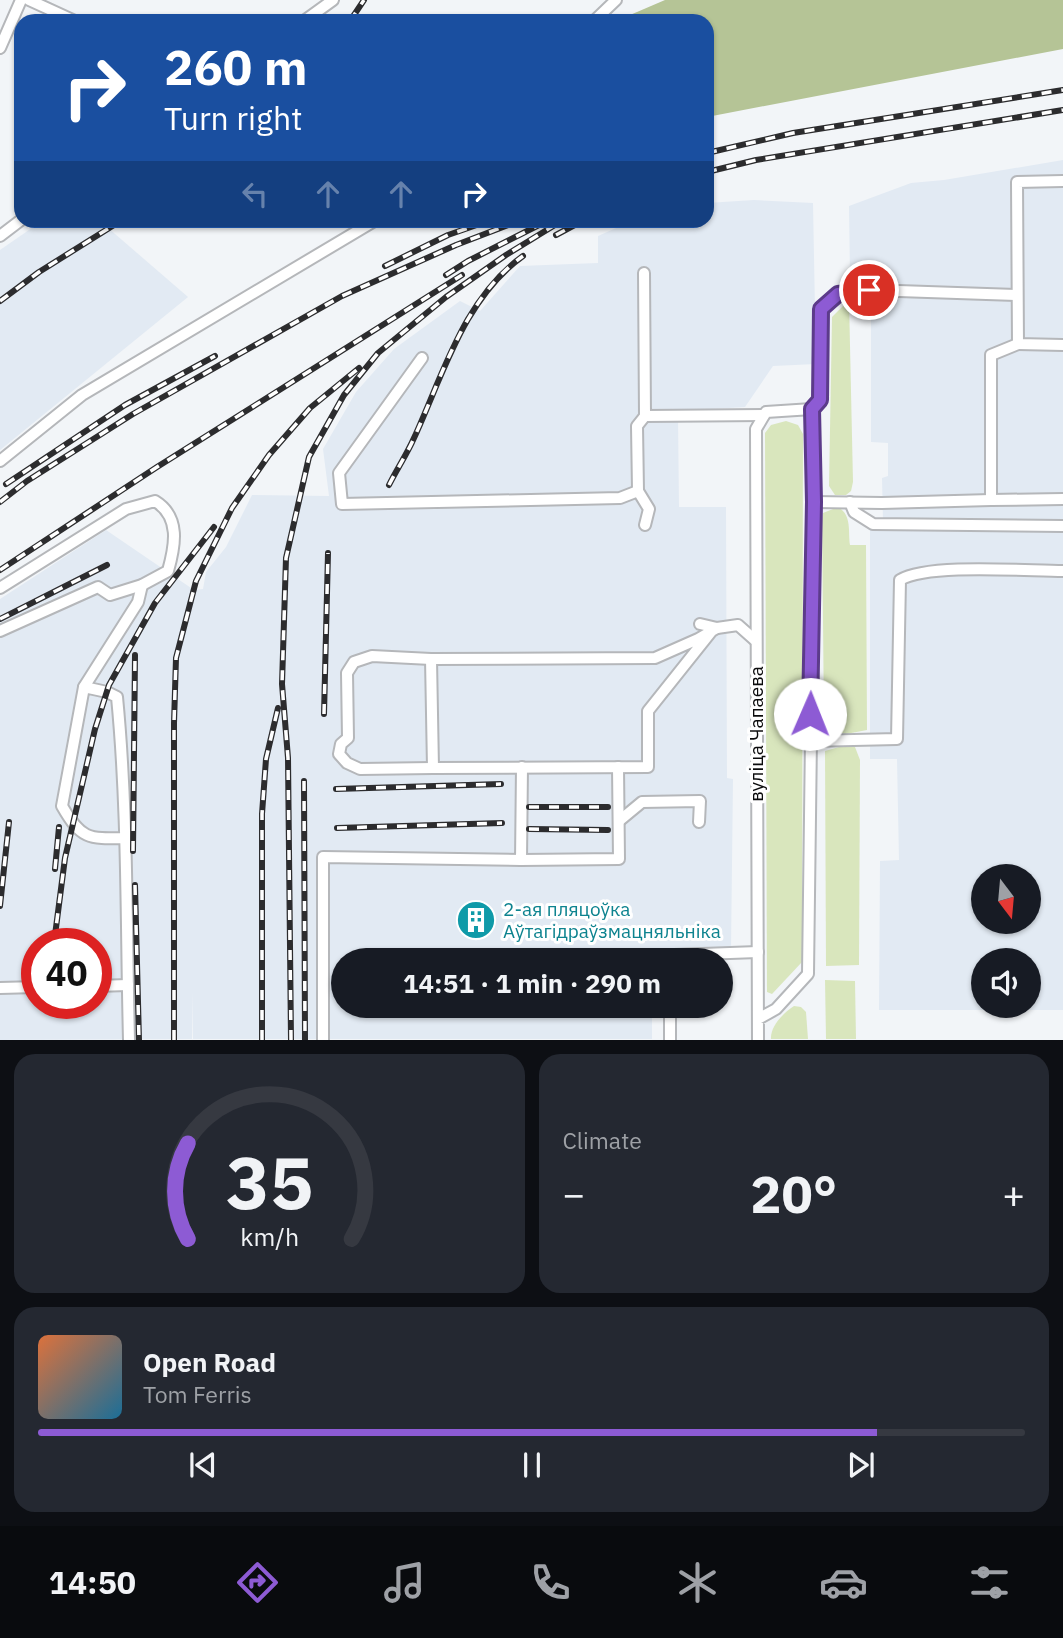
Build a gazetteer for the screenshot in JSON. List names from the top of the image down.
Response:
{
  "streets": {
    "street": ["вуліца Чапаева"]
  },
  "places": {
    "building": ["2-ая пляцоўка Аўтагідраўзмацняльніка"]
  },
  "north": "bottom",
  "page": {
    "turn": ["260 m", "Turn right"],
    "limit": "40",
    "trip": "14:51 · 1 min · 290 m",
    "tile": "Climate",
    "heat": ["−", "20°", "+"],
    "song": ["Open Road", "Tom Ferris"],
    "tabs": "14:50",
    "gauge": ["35", "km/h"]
  }
}
